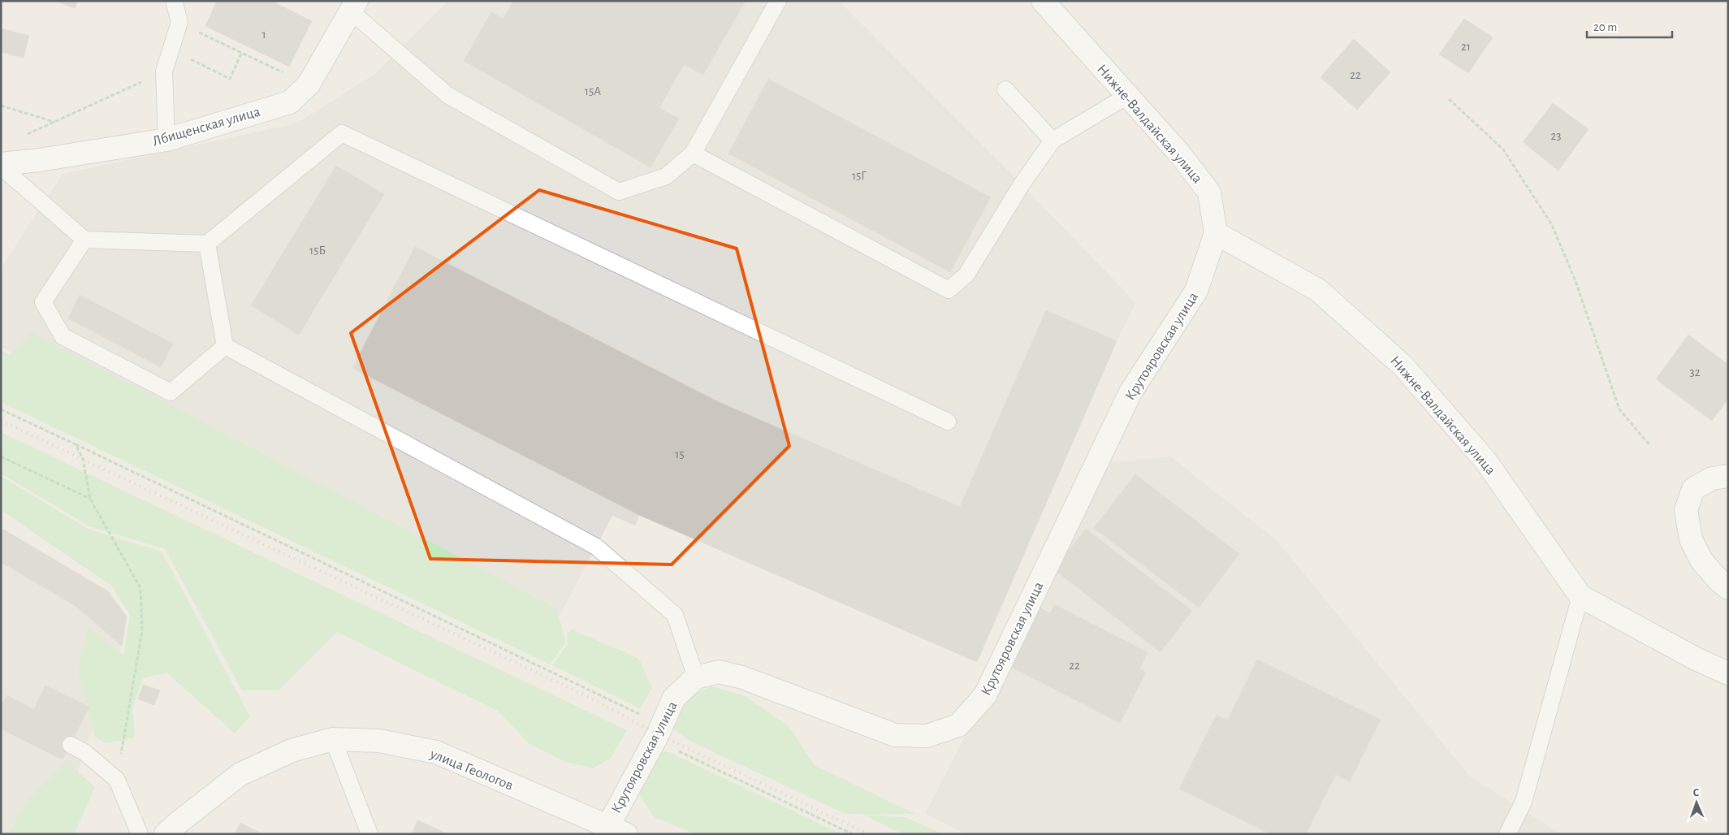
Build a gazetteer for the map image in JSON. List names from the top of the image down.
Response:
{
  "streets": {
    "street": [
      "Нижне-Валдайская улица",
      "Лбищенская улица",
      "Крутояровская улица",
      "улица Геологов"
    ]
  },
  "crossings": [
    ["Нижне-Валдайская улица", "Крутояровская улица"],
    ["Крутояровская улица", "улица Геологов"]
  ],
  "house_numbers": [
    "1",
    "21",
    "22",
    "15А",
    "23",
    "15Г",
    "15Б",
    "32",
    "15",
    "22"
  ],
  "scale_bar": "20 m",
  "north": "top"
}
